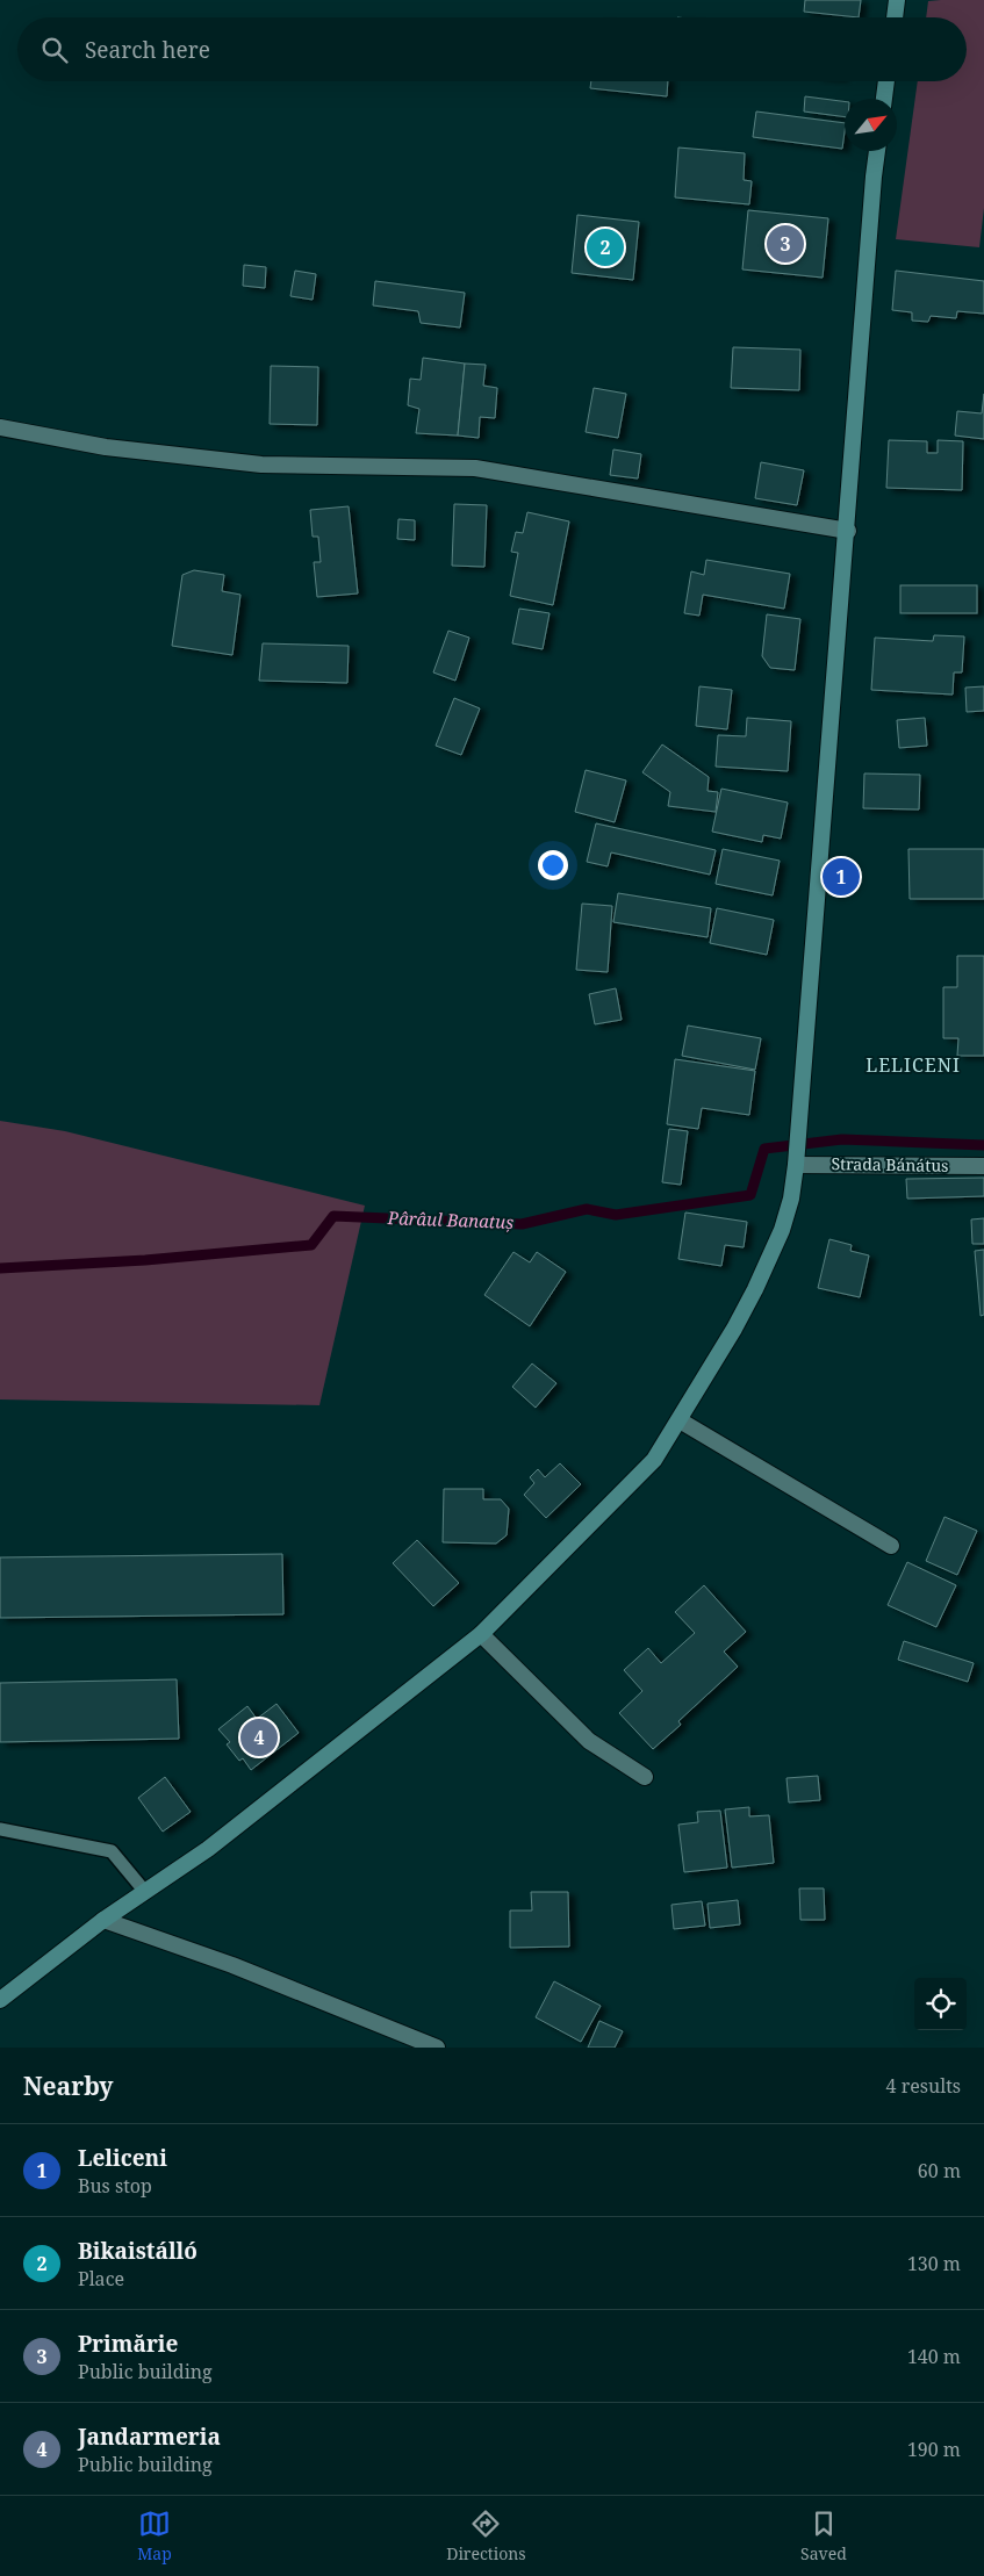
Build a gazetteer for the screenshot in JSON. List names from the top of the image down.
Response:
{
  "streets": {
    "street": ["Strada Bánátus"]
  },
  "districts": ["LELICENI"],
  "water": ["Pârâul Banatuș"],
  "north": "top right",
  "page": {
    "search": "Search here",
    "pins": [
      "3",
      "2",
      "1",
      "4"
    ],
    "heading": ["Nearby", "4 results"],
    "list": [
      {
        "mark": "1",
        "name": "Leliceni",
        "note": "Bus stop",
        "value": "60 m"
      },
      {
        "mark": "2",
        "name": "Bikaistálló",
        "note": "Place",
        "value": "130 m"
      },
      {
        "mark": "3",
        "name": "Primărie",
        "note": "Public building",
        "value": "140 m"
      },
      {
        "mark": "4",
        "name": "Jandarmeria",
        "note": "Public building",
        "value": "190 m"
      }
    ],
    "nav": ["Map", "Directions", "Saved"]
  }
}
